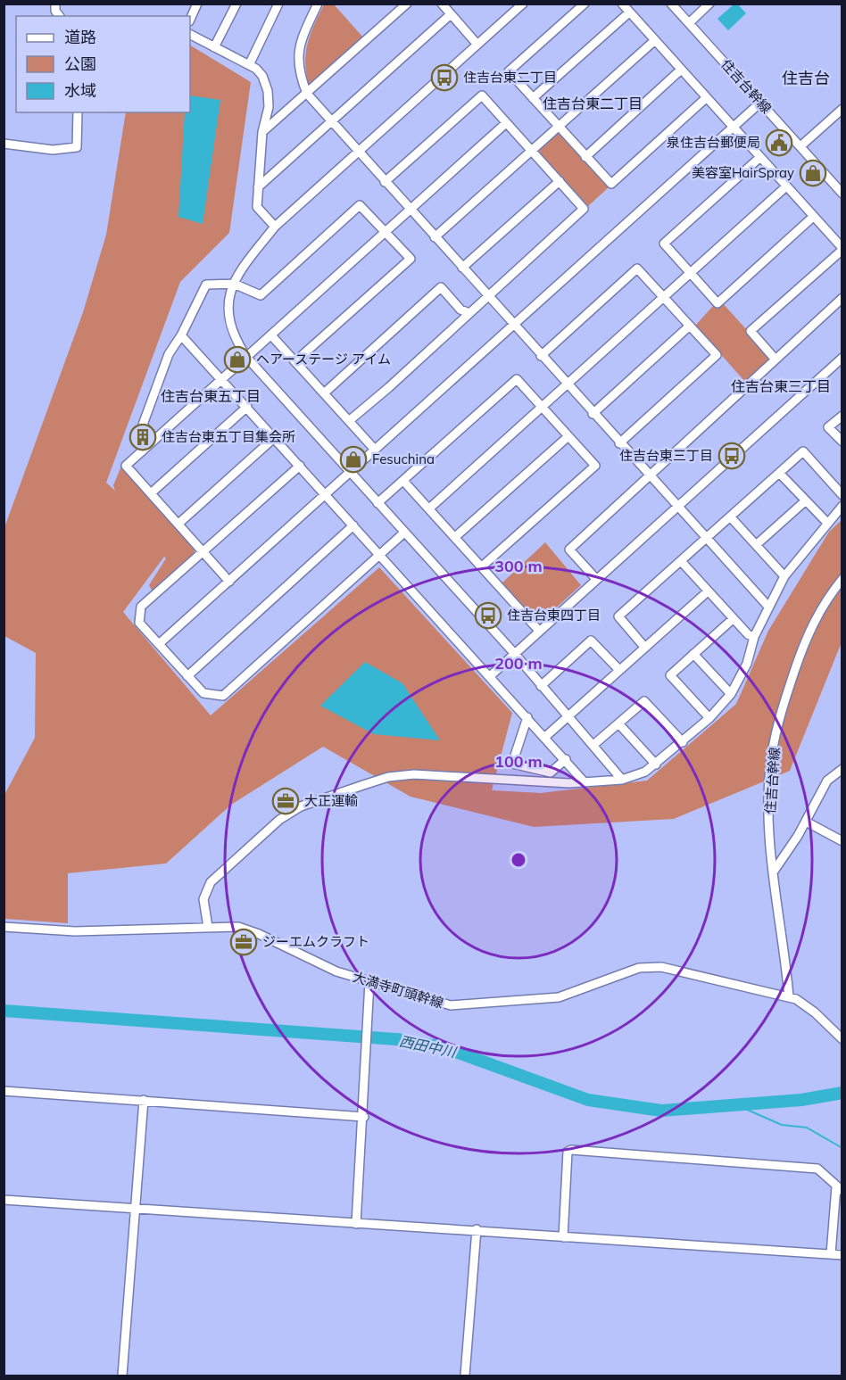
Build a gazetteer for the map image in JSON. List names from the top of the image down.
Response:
{
  "streets": {
    "street": ["住吉台幹線", "大満寺町頭幹線"]
  },
  "crossings": [
    ["住吉台幹線", "大満寺町頭幹線"]
  ],
  "districts": [
    "住吉台",
    "住吉台東二丁目",
    "住吉台東三丁目",
    "住吉台東五丁目"
  ],
  "water": ["西田中川"],
  "places": {
    "bus stop": ["住吉台東二丁目", "住吉台東三丁目", "住吉台東四丁目"],
    "public building": ["泉住吉台郵便局"],
    "shop": ["美容室HairSpray", "ヘアーステージ アイム", "Fesuchina"],
    "building": ["住吉台東五丁目集会所"],
    "office": ["大正運輸", "ジーエムクラフト"]
  },
  "legend": ["道路", "公園", "水域"],
  "rings": ["300 m", "200 m", "100 m"]
}
